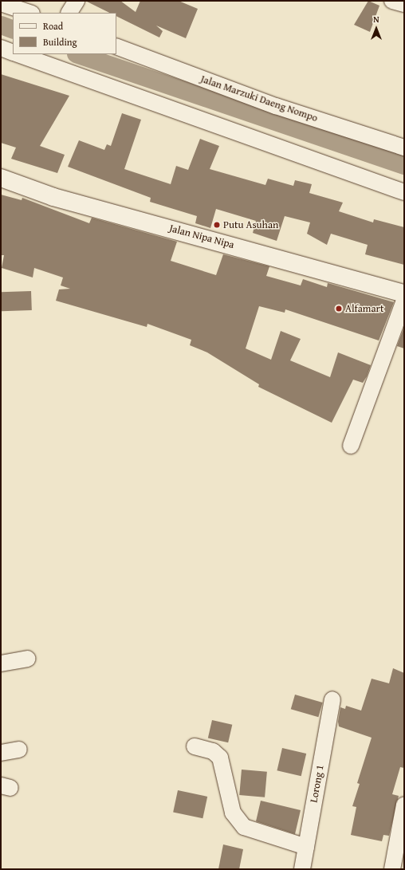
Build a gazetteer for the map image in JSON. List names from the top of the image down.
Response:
{
  "streets": {
    "street": ["Jalan Marzuki Daeng Nompo", "Jalan Nipa Nipa", "Lorong 1"]
  },
  "places": ["Putu Asuhan", "Alfamart"],
  "legend": ["Road", "Building"],
  "north": "top"
}
